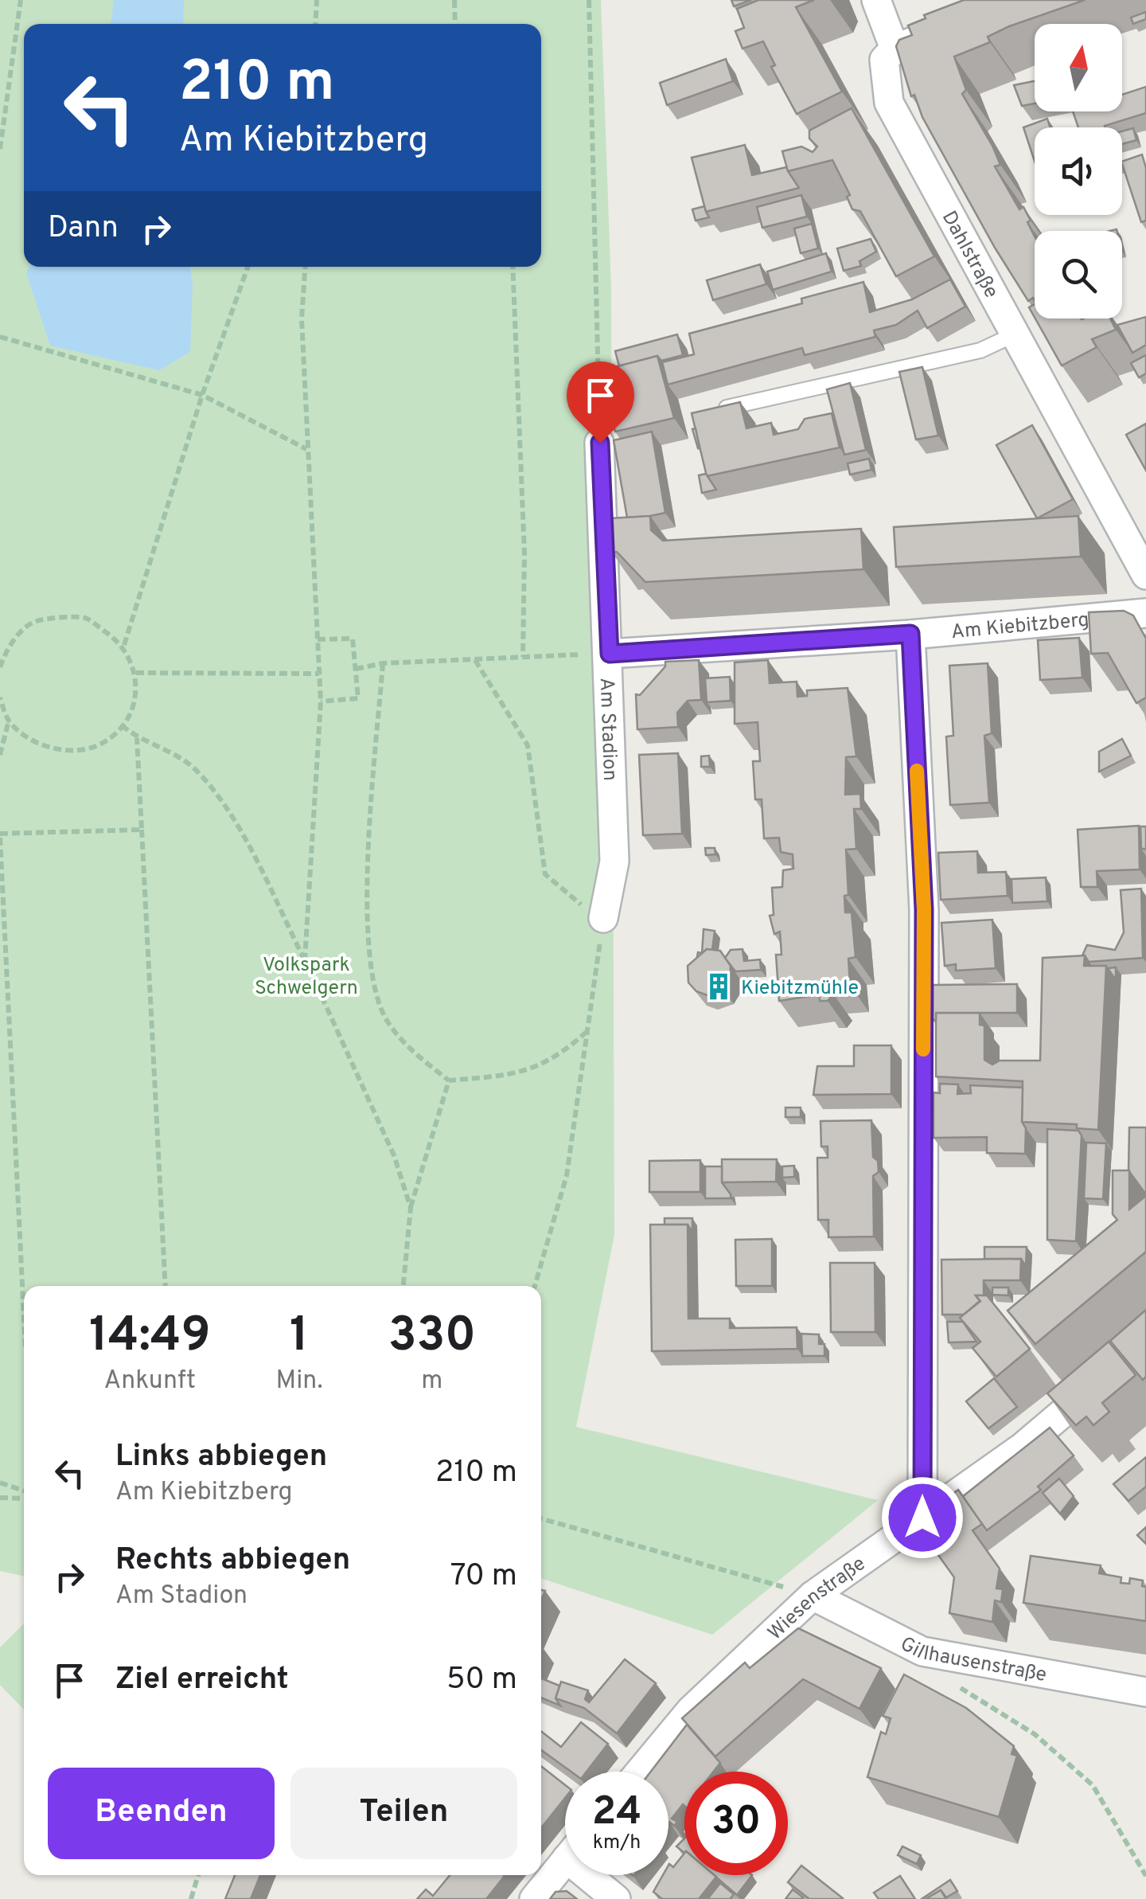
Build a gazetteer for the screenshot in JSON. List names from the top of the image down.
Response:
{
  "streets": {
    "street": [
      "Dahlstraße",
      "Am Kiebitzberg",
      "Am Stadion",
      "Wiesenstraße",
      "Gillhausenstraße"
    ]
  },
  "crossings": [
    ["Am Kiebitzberg", "Am Stadion"],
    ["Wiesenstraße", "Gillhausenstraße"]
  ],
  "parks": ["Volkspark Schwelgern"],
  "places": {
    "building": ["Kiebitzmühle"]
  },
  "north": "top",
  "page": {
    "turn": ["210 m", "Am Kiebitzberg"],
    "then": "Dann",
    "eta": [
      "14:49",
      "Ankunft",
      "1",
      "Min.",
      "330",
      "m"
    ],
    "list": [
      {
        "name": "Links abbiegen",
        "note": "Am Kiebitzberg",
        "value": "210 m"
      },
      {
        "name": "Rechts abbiegen",
        "note": "Am Stadion",
        "value": "70 m"
      },
      {
        "name": "Ziel erreicht",
        "value": "50 m"
      }
    ],
    "buttons": ["Beenden", "Teilen"],
    "speed": "24 km/h",
    "limit": "30"
  }
}
